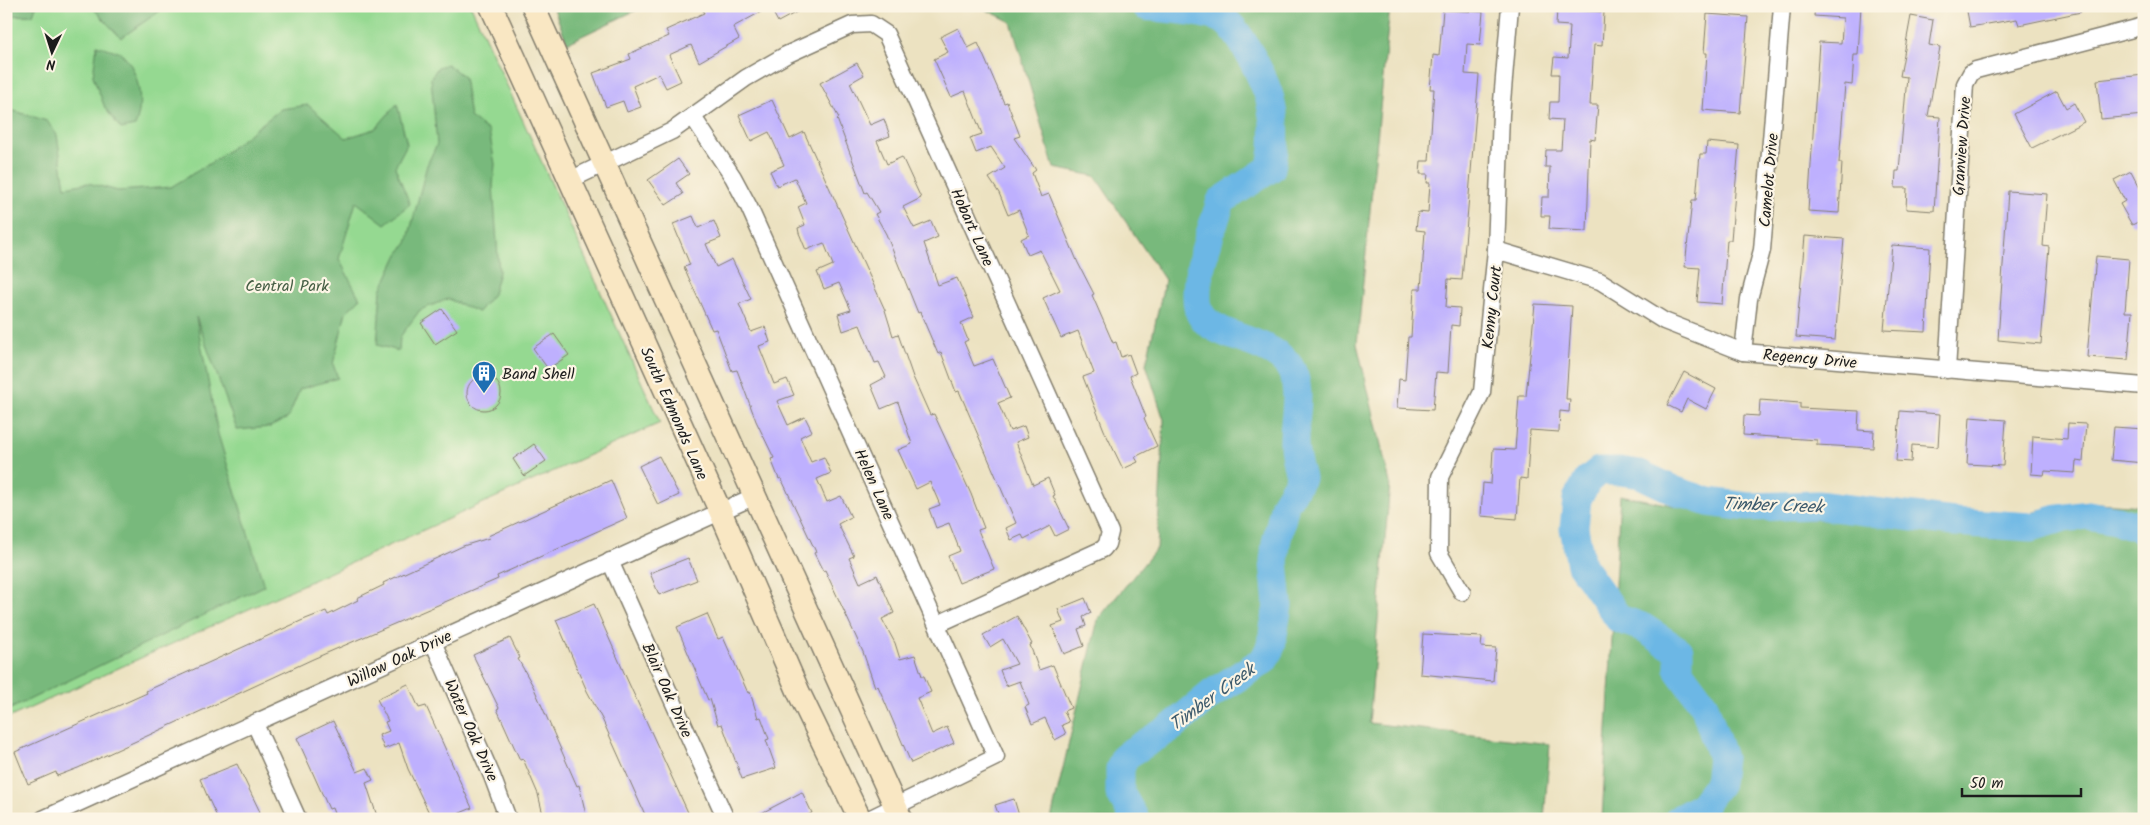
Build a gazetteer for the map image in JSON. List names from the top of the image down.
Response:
{
  "streets": {
    "main road": ["South Edmonds Lane"],
    "street": [
      "Granview Drive",
      "Camelot Drive",
      "Hobart Lane",
      "Kenny Court",
      "Regency Drive",
      "Helen Lane",
      "Willow Oak Drive",
      "Blair Oak Drive",
      "Water Oak Drive"
    ]
  },
  "crossings": [
    ["Granview Drive", "Regency Drive"],
    ["Camelot Drive", "Regency Drive"],
    ["Hobart Lane", "Helen Lane"],
    ["Kenny Court", "Regency Drive"],
    ["South Edmonds Lane", "Willow Oak Drive"],
    ["Willow Oak Drive", "Blair Oak Drive"],
    ["Willow Oak Drive", "Water Oak Drive"]
  ],
  "water": ["Timber Creek"],
  "parks": ["Central Park"],
  "places": {
    "building": ["Band Shell"]
  },
  "scale_bar": "50 m",
  "north": "bottom"
}
